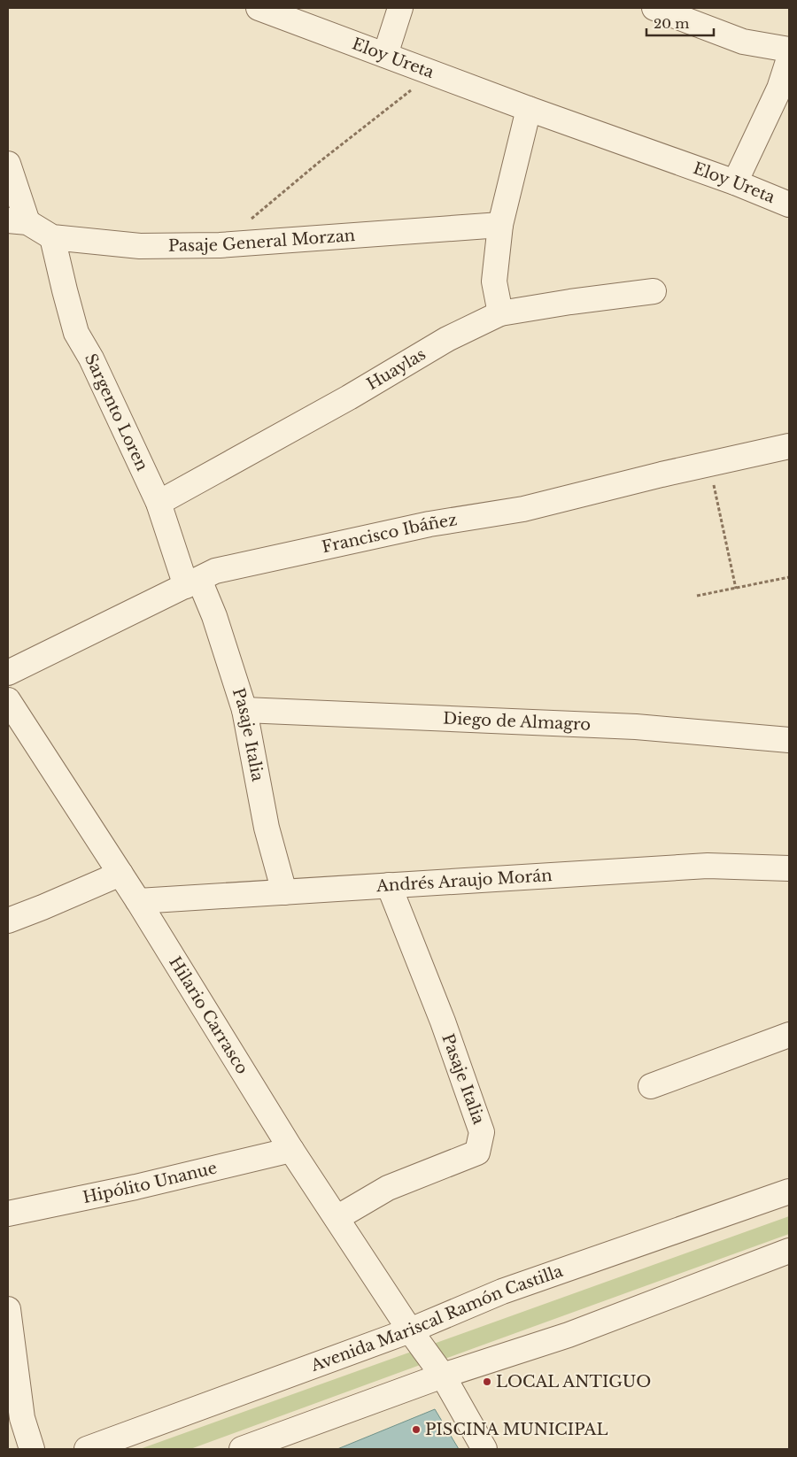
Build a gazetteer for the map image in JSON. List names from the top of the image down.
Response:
{
  "streets": {
    "street": [
      "Eloy Ureta",
      "Pasaje General Morzan",
      "Huaylas",
      "Sargento Loren",
      "Francisco Ibáñez",
      "Diego de Almagro",
      "Pasaje Italia",
      "Andrés Araujo Morán",
      "Hilario Carrasco",
      "Hipólito Unanue",
      "Avenida Mariscal Ramón Castilla"
    ]
  },
  "crossings": [
    ["Pasaje General Morzan", "Sargento Loren"],
    ["Huaylas", "Sargento Loren"],
    ["Sargento Loren", "Francisco Ibáñez"],
    ["Sargento Loren", "Pasaje Italia"],
    ["Francisco Ibáñez", "Pasaje Italia"],
    ["Diego de Almagro", "Pasaje Italia"],
    ["Pasaje Italia", "Andrés Araujo Morán"],
    ["Pasaje Italia", "Hilario Carrasco"],
    ["Andrés Araujo Morán", "Hilario Carrasco"],
    ["Hilario Carrasco", "Hipólito Unanue"],
    ["Hilario Carrasco", "Avenida Mariscal Ramón Castilla"]
  ],
  "places": ["LOCAL ANTIGUO", "PISCINA MUNICIPAL"],
  "scale_bar": "20 m"
}
